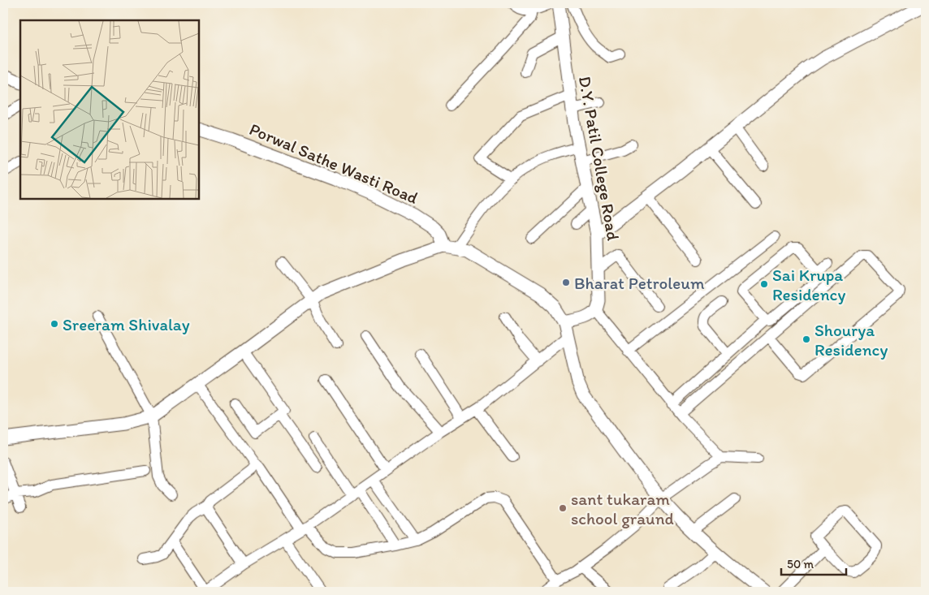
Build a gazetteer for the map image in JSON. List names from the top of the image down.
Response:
{
  "streets": {
    "street": ["D.Y. Patil College Road", "Porwal Sathe Wasti Road"]
  },
  "places": [
    "Bharat Petroleum",
    "Sai Krupa Residency",
    "Sreeram Shivalay",
    "Shourya Residency",
    "sant tukaram school graund"
  ],
  "scale_bar": "50 m"
}
